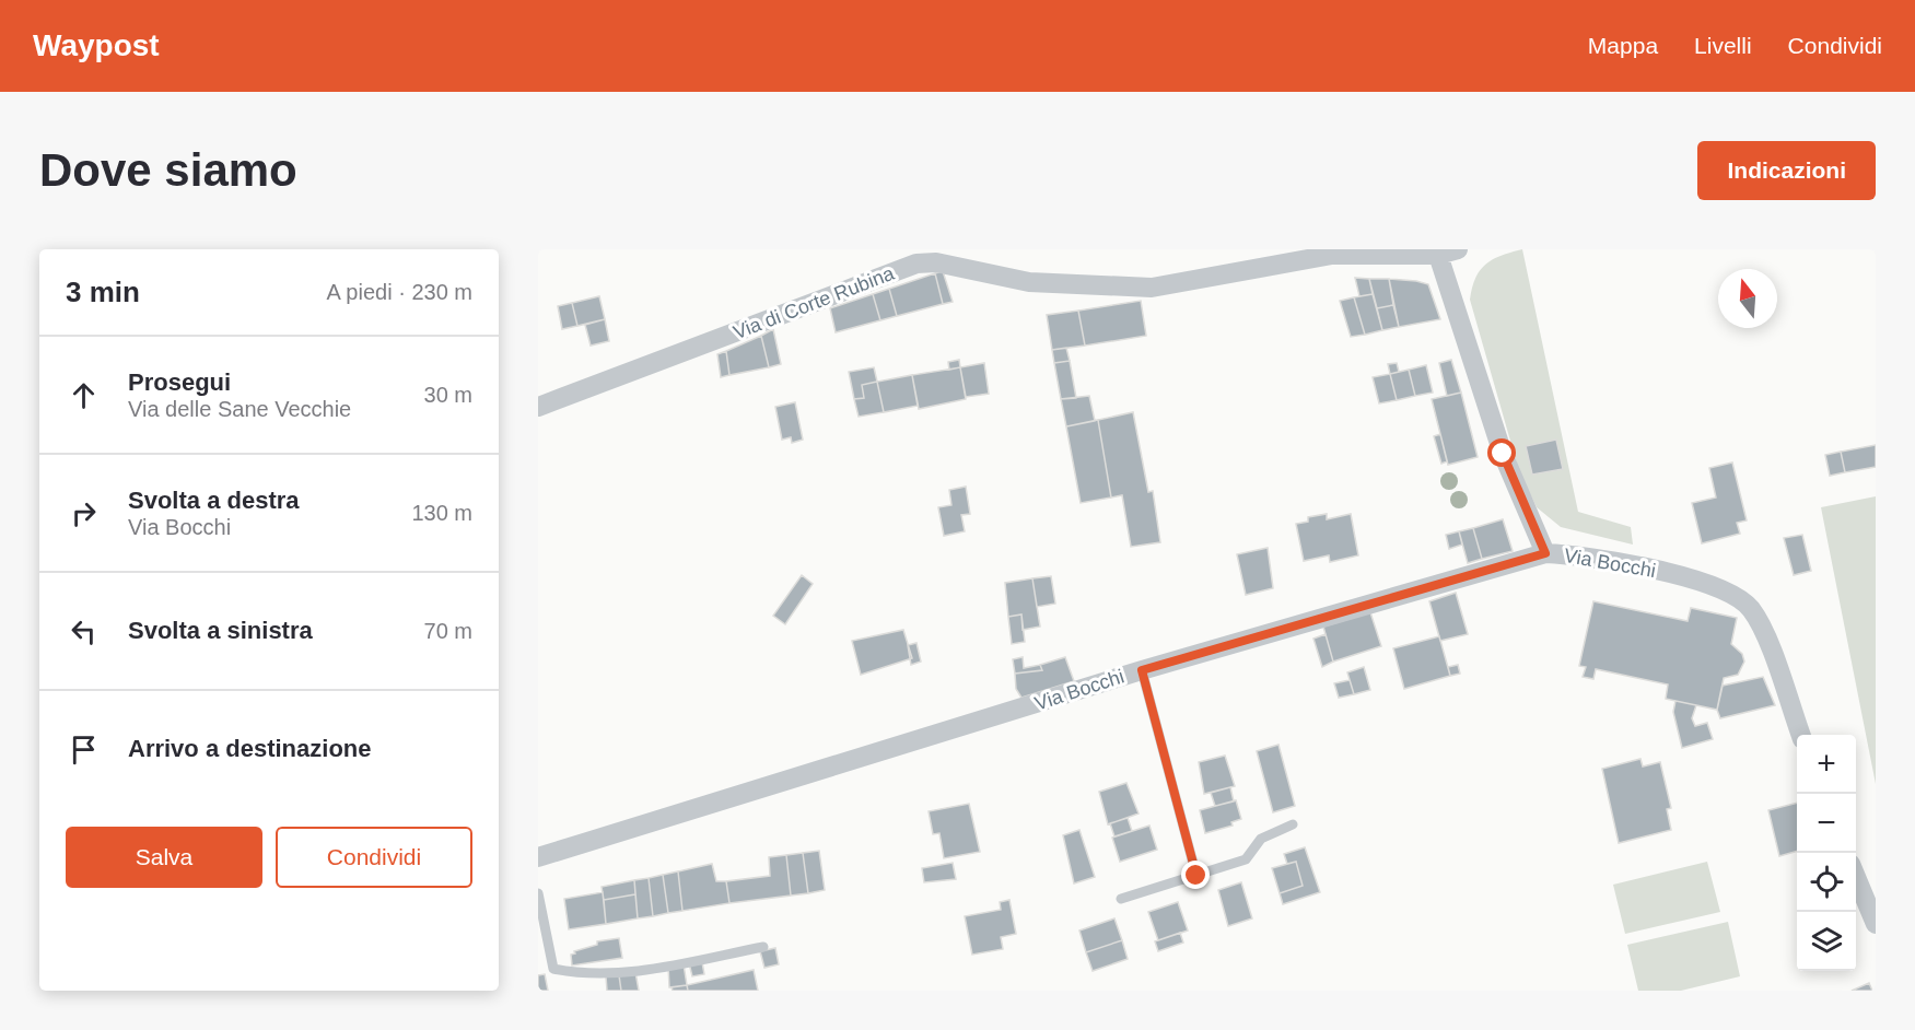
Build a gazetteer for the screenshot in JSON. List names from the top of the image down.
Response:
{
  "streets": {
    "street": ["Via di Corte Rubina", "Via Bocchi"]
  },
  "north": "top",
  "page": {
    "header": "Waypost",
    "nav": ["Mappa", "Livelli", "Condividi"],
    "buttons": [
      "Indicazioni",
      ["Salva", "Condividi"]
    ],
    "title": "Dove siamo",
    "heading": ["3 min", "A piedi · 230 m"],
    "list": [
      ["Prosegui", "Via delle Sane Vecchie", "30 m"],
      ["Svolta a destra", "Via Bocchi", "130 m"],
      ["Svolta a sinistra", "70 m"],
      "Arrivo a destinazione"
    ],
    "map_buttons": ["+", "−"]
  }
}
